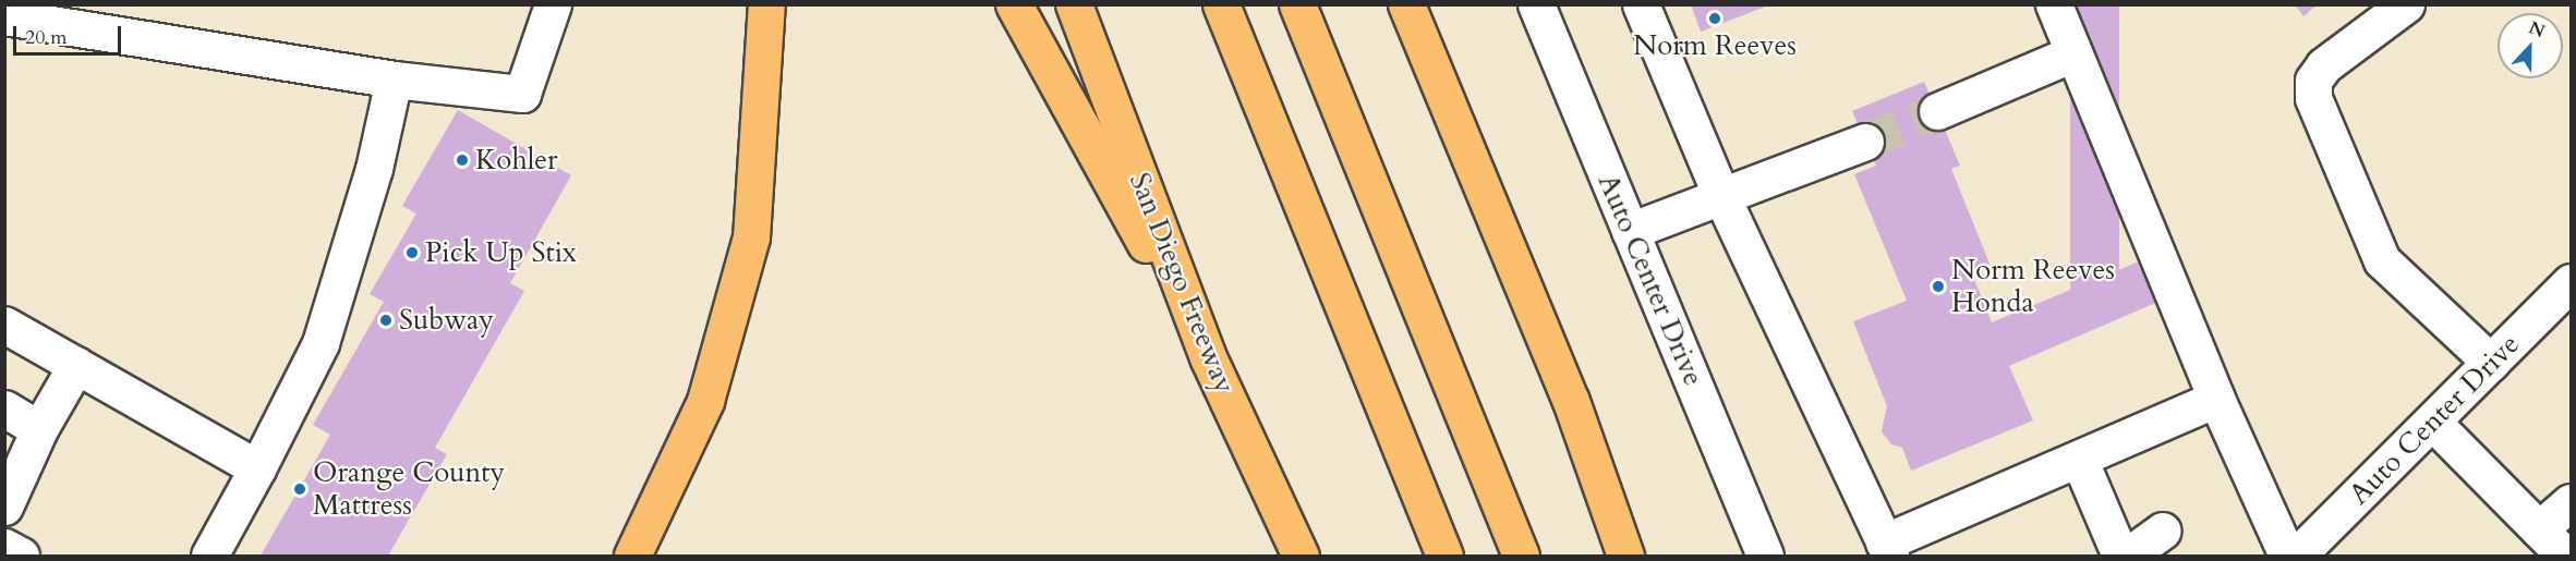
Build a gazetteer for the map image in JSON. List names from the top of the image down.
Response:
{
  "streets": {
    "highway": ["San Diego Freeway"],
    "street": ["Auto Center Drive"]
  },
  "places": [
    "Norm Reeves",
    "Kohler",
    "Pick Up Stix",
    "Norm Reeves Honda",
    "Subway",
    "Orange County Mattress"
  ],
  "scale_bar": "20 m",
  "north": "top"
}
